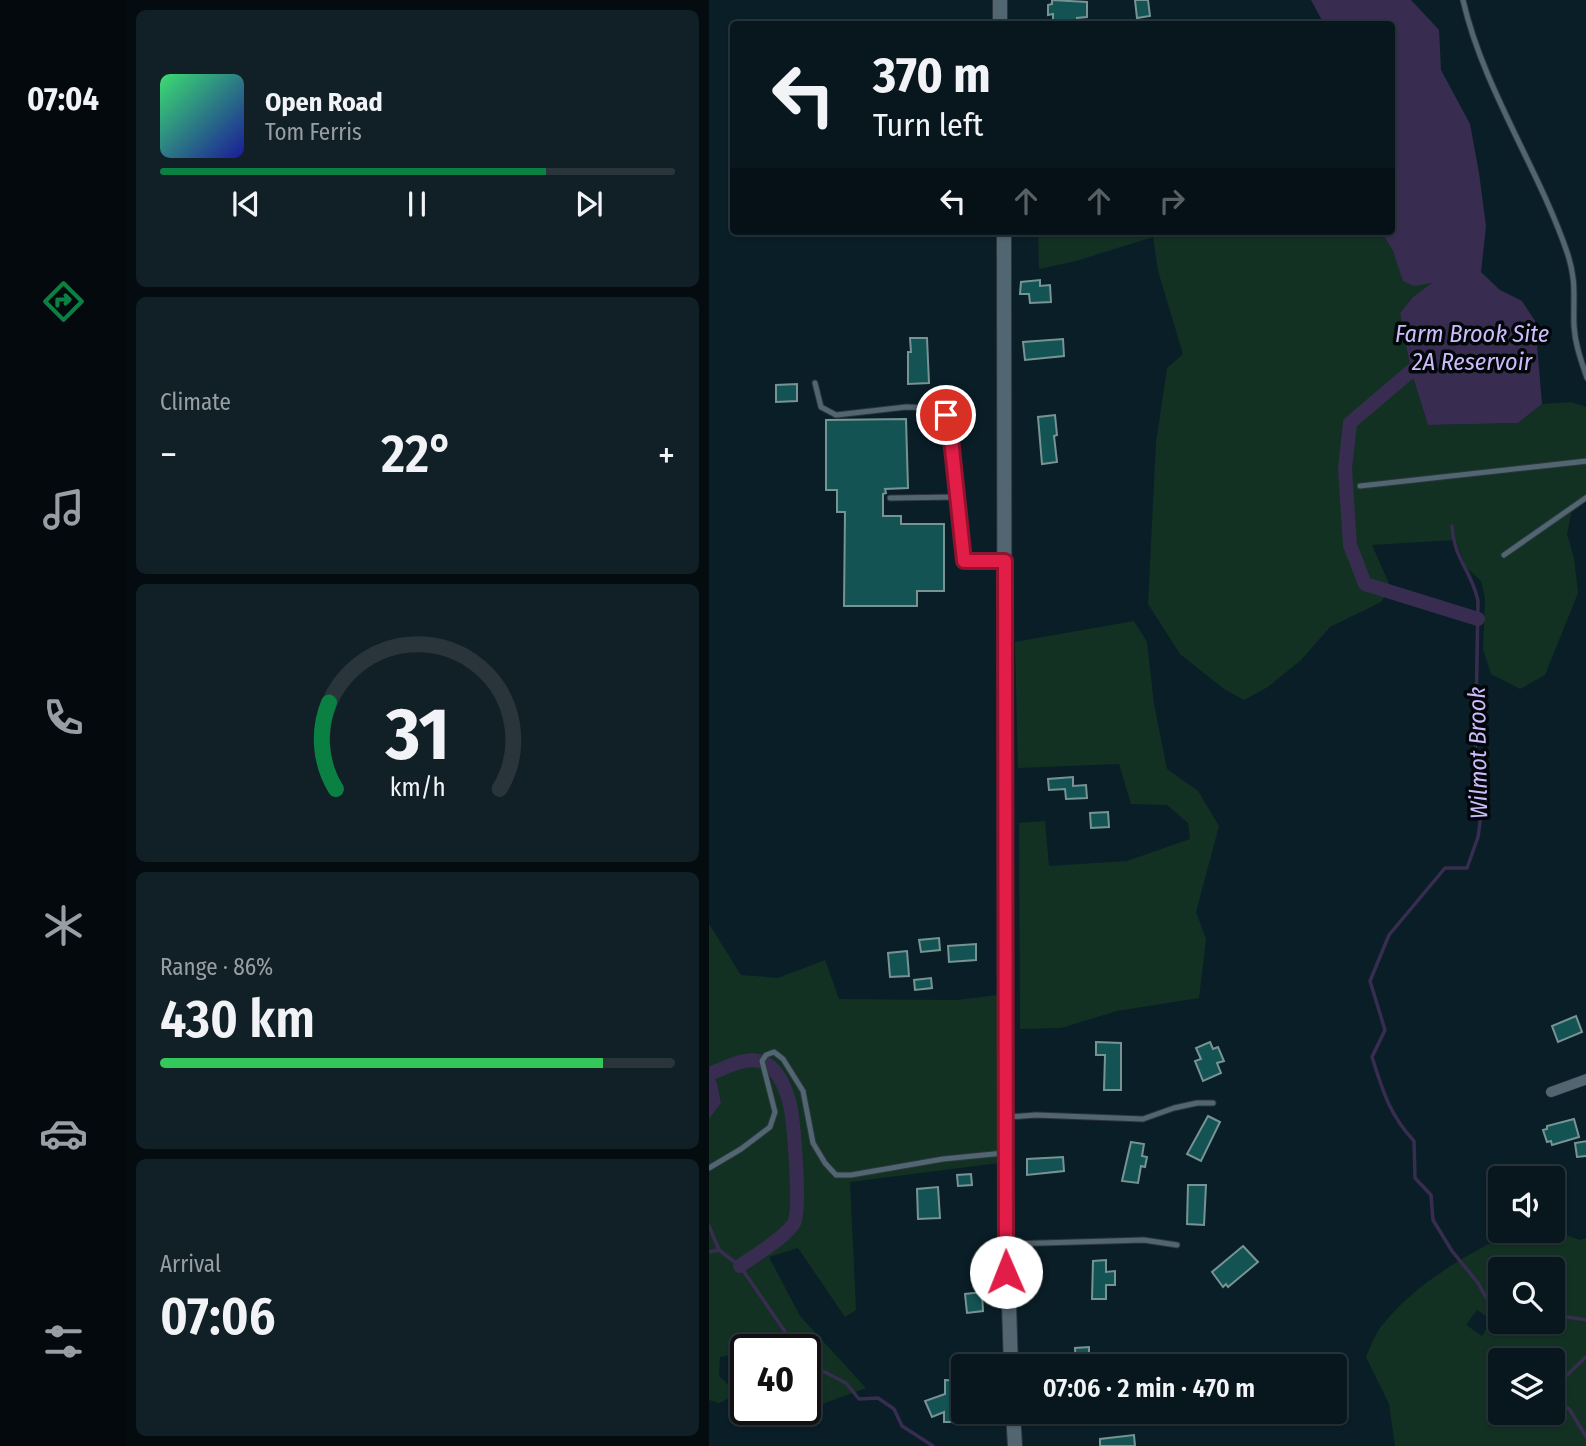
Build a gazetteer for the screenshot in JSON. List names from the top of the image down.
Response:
{
  "water": ["Farm Brook Site 2A Reservoir", "Wilmot Brook"],
  "page": {
    "tabs": "07:04",
    "turn": ["370 m", "Turn left"],
    "song": ["Open Road", "Tom Ferris"],
    "tile": [
      "Climate",
      ["Range · 86%", "430 km"],
      ["Arrival", "07:06"]
    ],
    "heat": ["−", "22°", "+"],
    "limit": "40",
    "trip": "07:06 · 2 min · 470 m",
    "gauge": ["31", "km/h"]
  }
}
